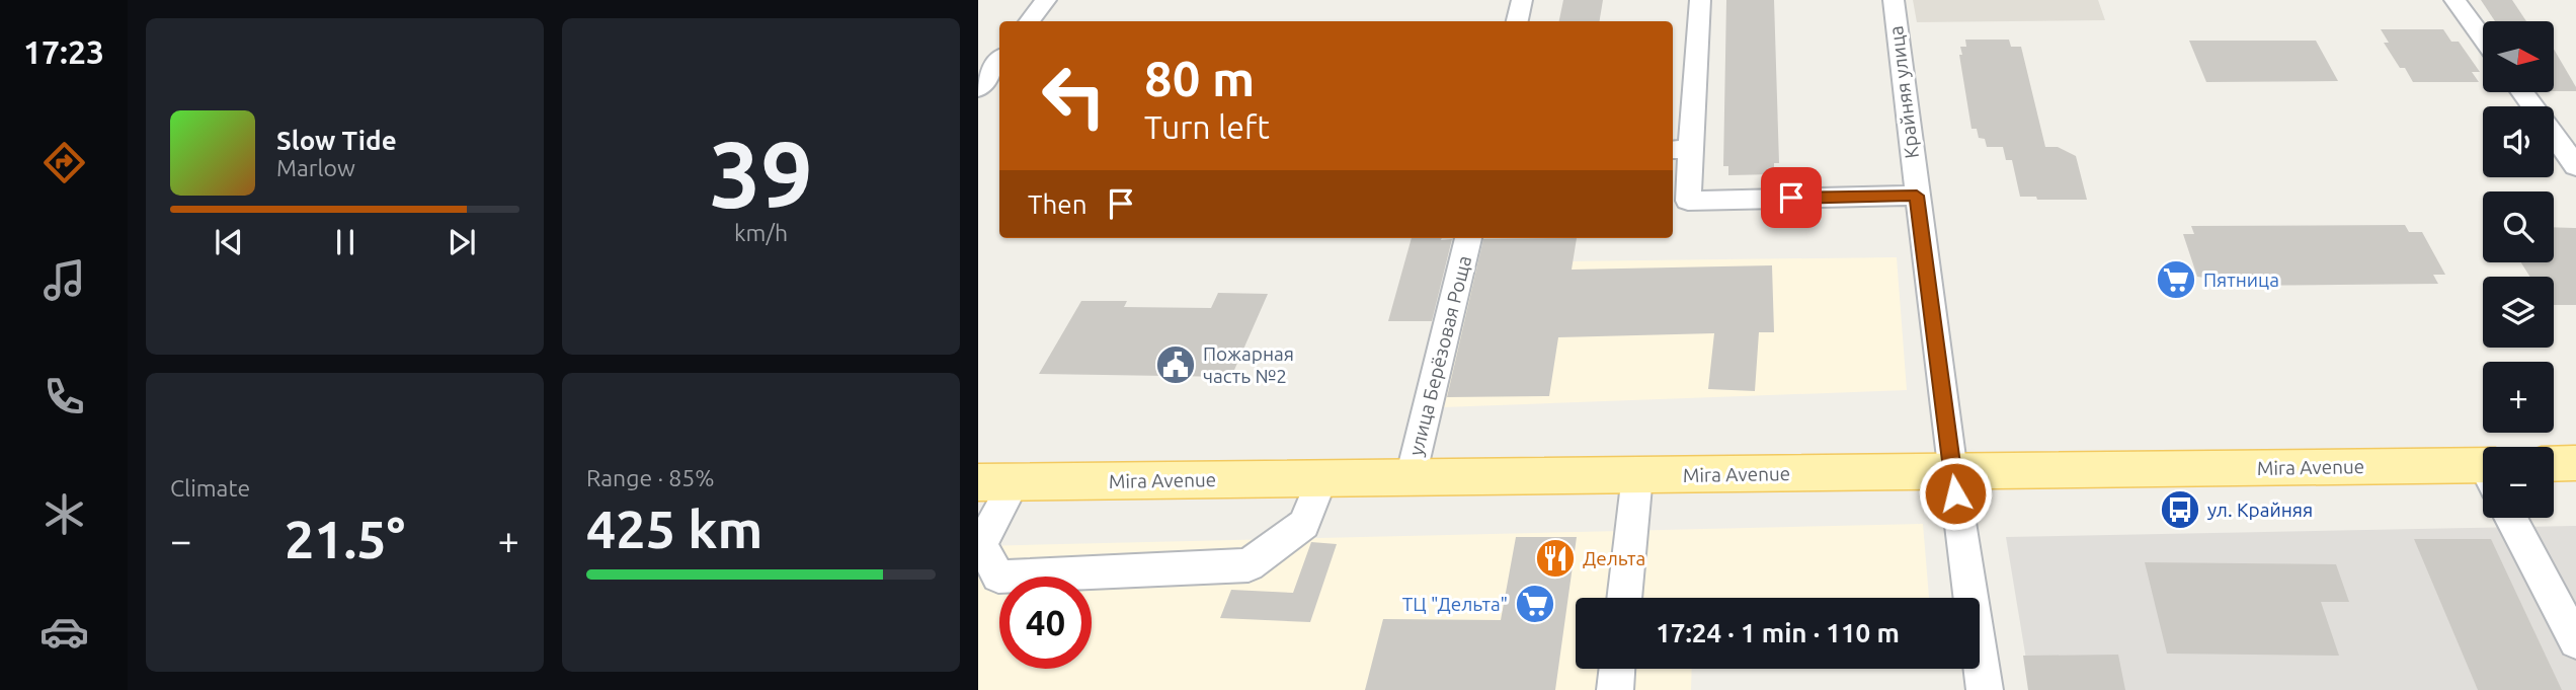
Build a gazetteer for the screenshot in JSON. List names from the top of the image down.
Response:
{
  "streets": {
    "main road": ["Mira Avenue"],
    "street": ["Крайняя улица", "улица Берёзовая Роща"]
  },
  "crossings": [
    ["Крайняя улица", "Mira Avenue"],
    ["улица Берёзовая Роща", "Mira Avenue"]
  ],
  "places": {
    "supermarket": ["Пятница", "ТЦ \"Дельта\""],
    "public building": ["Пожарная часть №2"],
    "bus stop": ["ул. Крайняя"],
    "restaurant": ["Дельта"]
  },
  "north": "right",
  "page": {
    "tabs": "17:23",
    "tile": [
      ["39", "km/h"],
      "Climate",
      ["Range · 85%", "425 km"]
    ],
    "map_buttons": ["+", "−"],
    "turn": ["80 m", "Turn left"],
    "song": ["Slow Tide", "Marlow"],
    "then": "Then",
    "heat": ["−", "21.5°", "+"],
    "limit": "40",
    "trip": "17:24 · 1 min · 110 m"
  }
}
